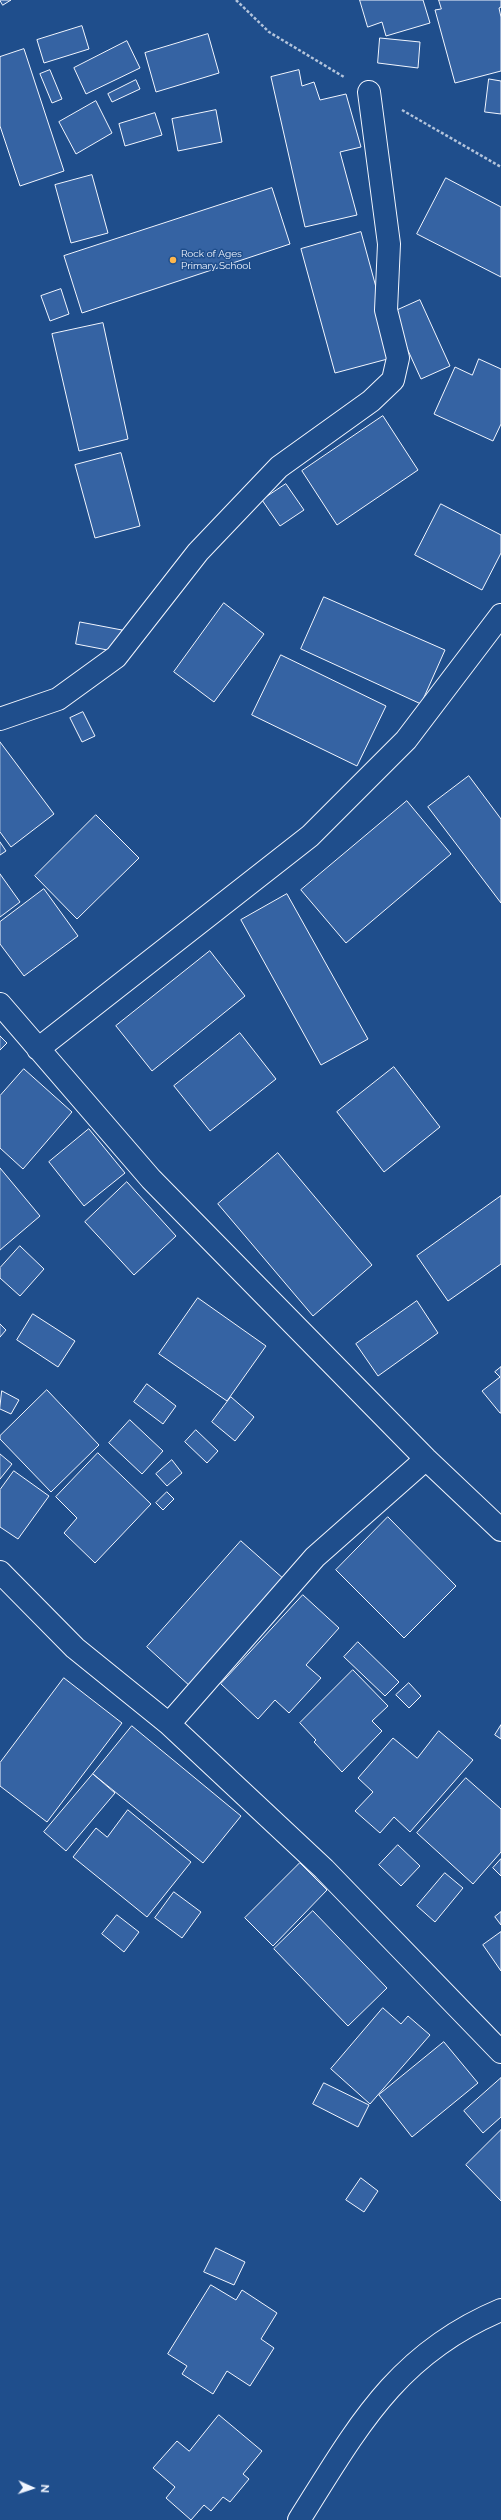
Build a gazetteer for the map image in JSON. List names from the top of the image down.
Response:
{
  "places": ["Rock of Ages Primary School"],
  "north": "right"
}
